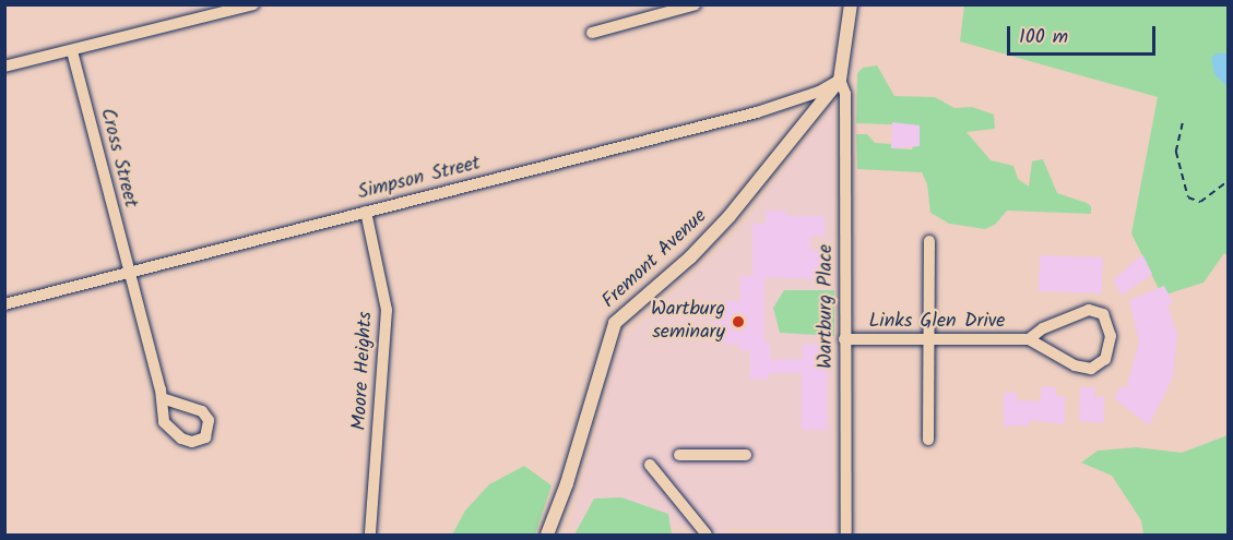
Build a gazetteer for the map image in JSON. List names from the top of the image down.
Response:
{
  "streets": {
    "main road": ["Fremont Avenue"],
    "street": [
      "Cross Street",
      "Simpson Street",
      "Wartburg Place",
      "Links Glen Drive",
      "Moore Heights"
    ]
  },
  "crossings": [
    ["Cross Street", "Simpson Street"],
    ["Simpson Street", "Fremont Avenue"],
    ["Simpson Street", "Wartburg Place"],
    ["Simpson Street", "Moore Heights"],
    ["Fremont Avenue", "Wartburg Place"],
    ["Wartburg Place", "Links Glen Drive"]
  ],
  "places": ["Wartburg seminary"],
  "scale_bar": "100 m"
}
